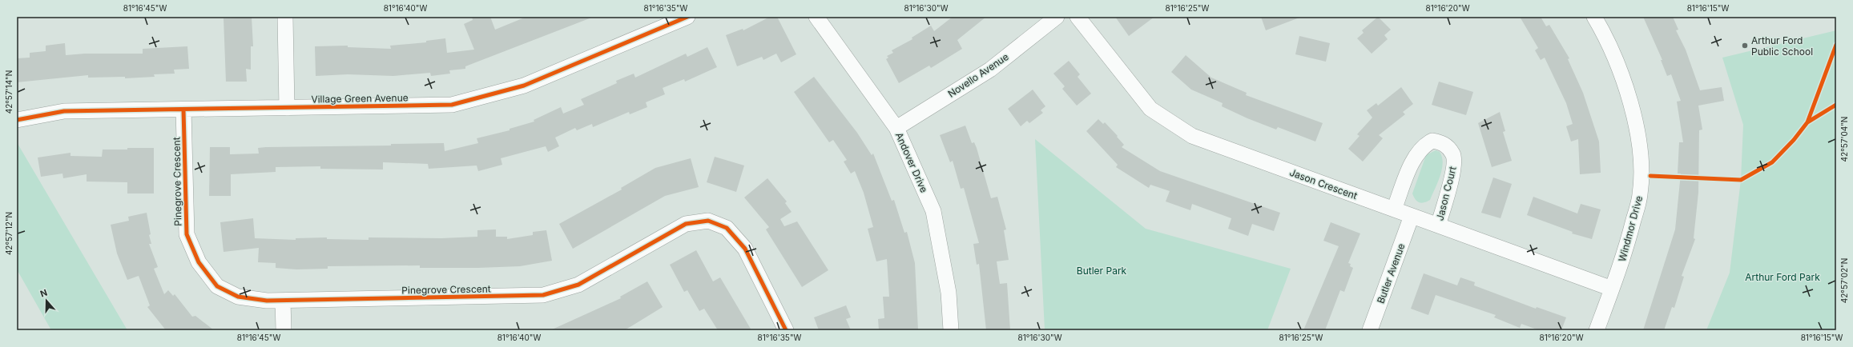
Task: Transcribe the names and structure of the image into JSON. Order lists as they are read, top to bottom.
{
  "streets": {
    "street": [
      "Novello Avenue",
      "Village Green Avenue",
      "Andover Drive",
      "Pinegrove Crescent",
      "Jason Crescent",
      "Jason Court",
      "Windmor Drive",
      "Butler Avenue"
    ]
  },
  "crossings": [
    ["Novello Avenue", "Andover Drive"],
    ["Village Green Avenue", "Pinegrove Crescent"],
    ["Jason Crescent", "Jason Court"],
    ["Jason Crescent", "Windmor Drive"],
    ["Jason Crescent", "Butler Avenue"]
  ],
  "parks": ["Butler Park", "Arthur Ford Park"],
  "places": ["Arthur Ford Public School"],
  "north": "top",
  "coordinates": [
    "81°16'45\"W",
    "81°16'40\"W",
    "81°16'35\"W",
    "81°16'30\"W",
    "81°16'25\"W",
    "81°16'20\"W",
    "81°16'15\"W",
    "42°57'14\"N",
    "42°57'04\"N",
    "42°57'12\"N",
    "42°57'02\"N"
  ]
}
